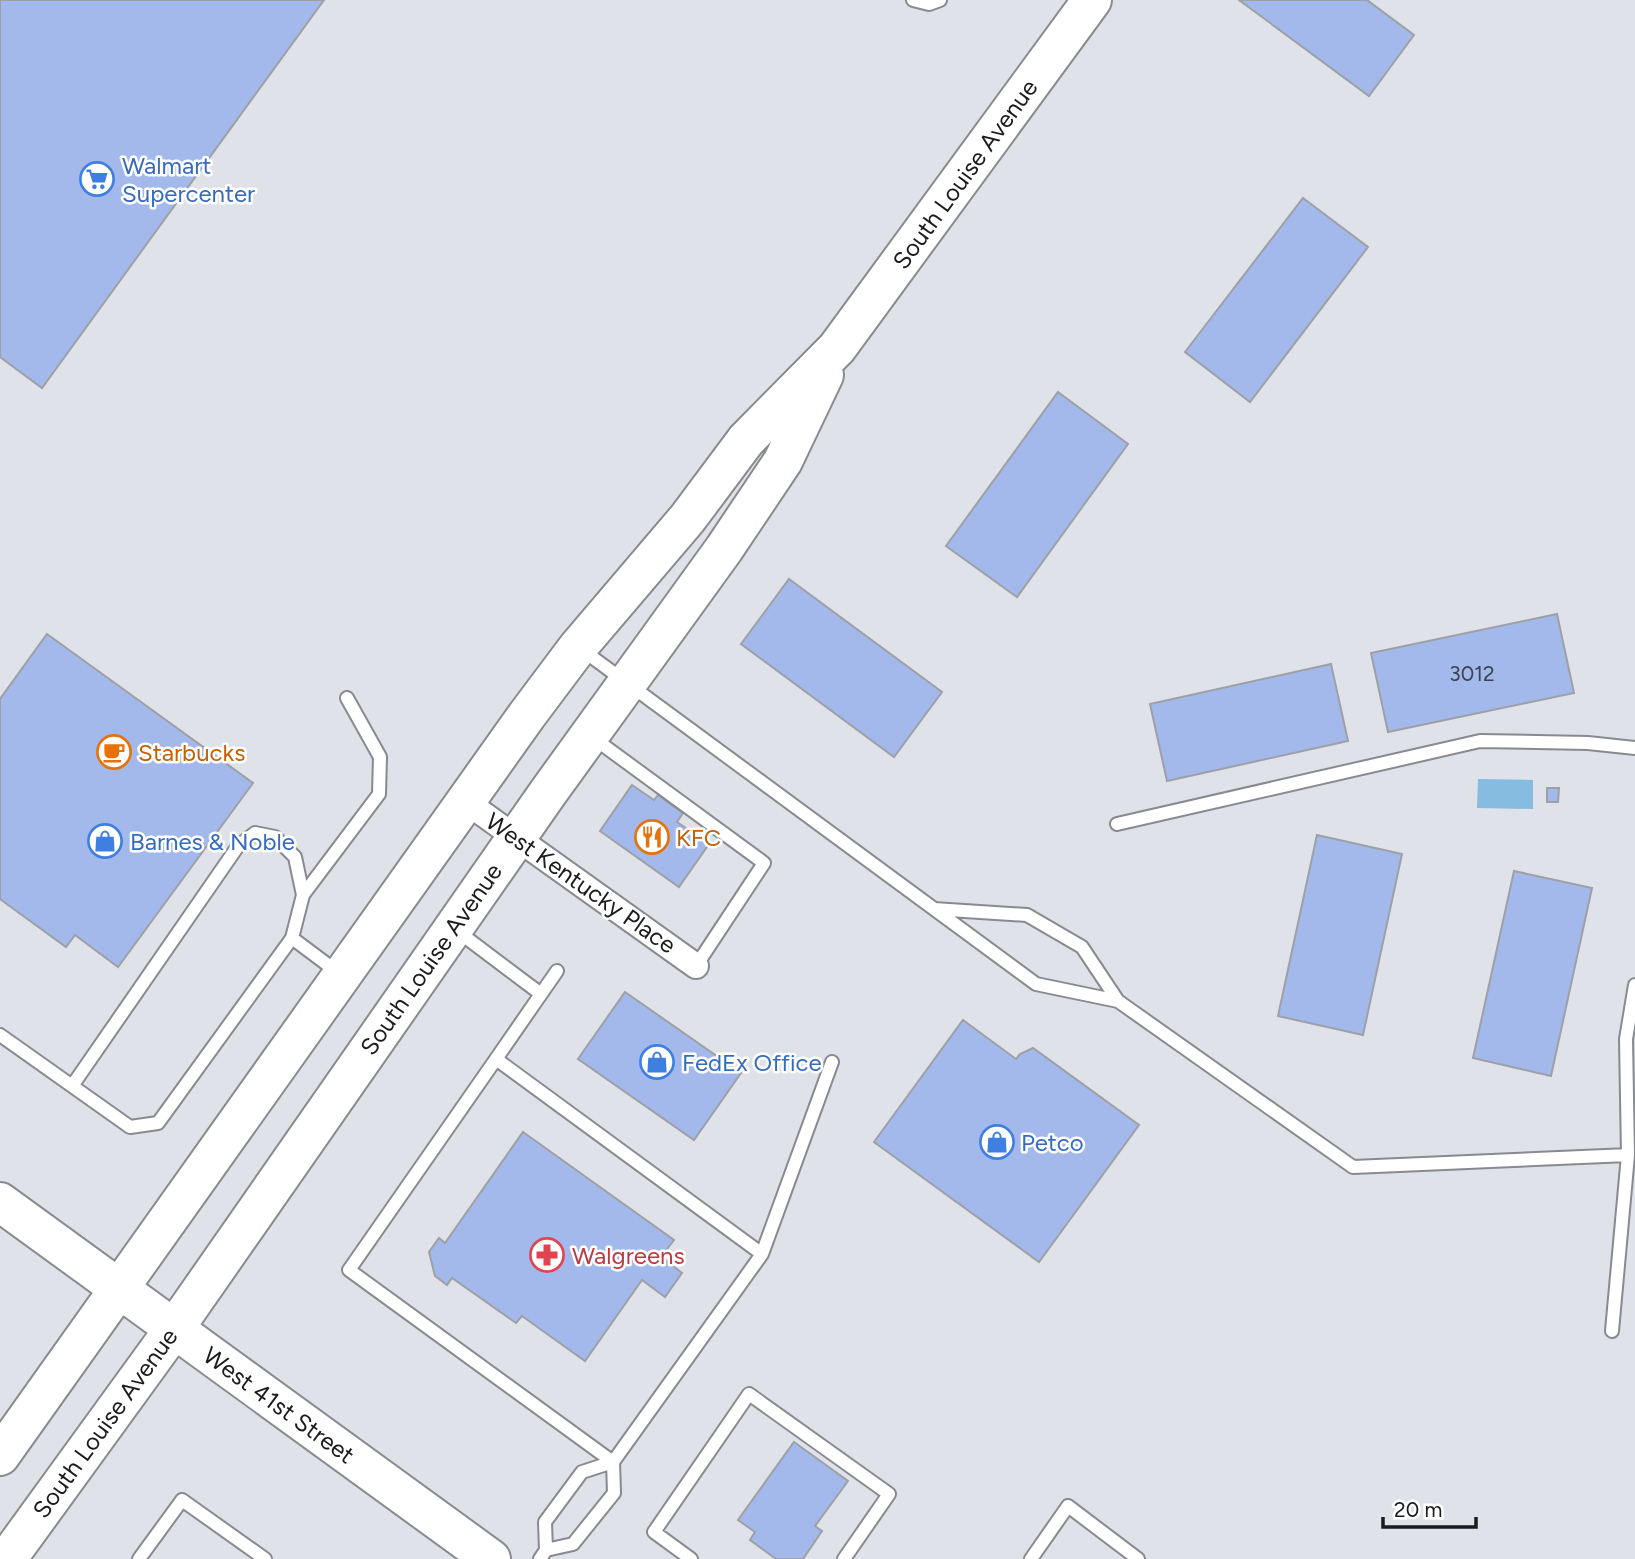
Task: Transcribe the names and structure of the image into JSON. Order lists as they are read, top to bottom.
{
  "streets": {
    "main road": ["South Louise Avenue", "West 41st Street"],
    "street": ["West Kentucky Place"]
  },
  "crossings": [
    ["South Louise Avenue", "West Kentucky Place"],
    ["South Louise Avenue", "West 41st Street"]
  ],
  "places": {
    "supermarket": ["Walmart Supercenter"],
    "cafe": ["Starbucks"],
    "restaurant": ["KFC"],
    "shop": ["Barnes & Noble", "FedEx Office", "Petco"],
    "pharmacy": ["Walgreens"]
  },
  "house_numbers": ["3012"],
  "scale_bar": "20 m"
}
